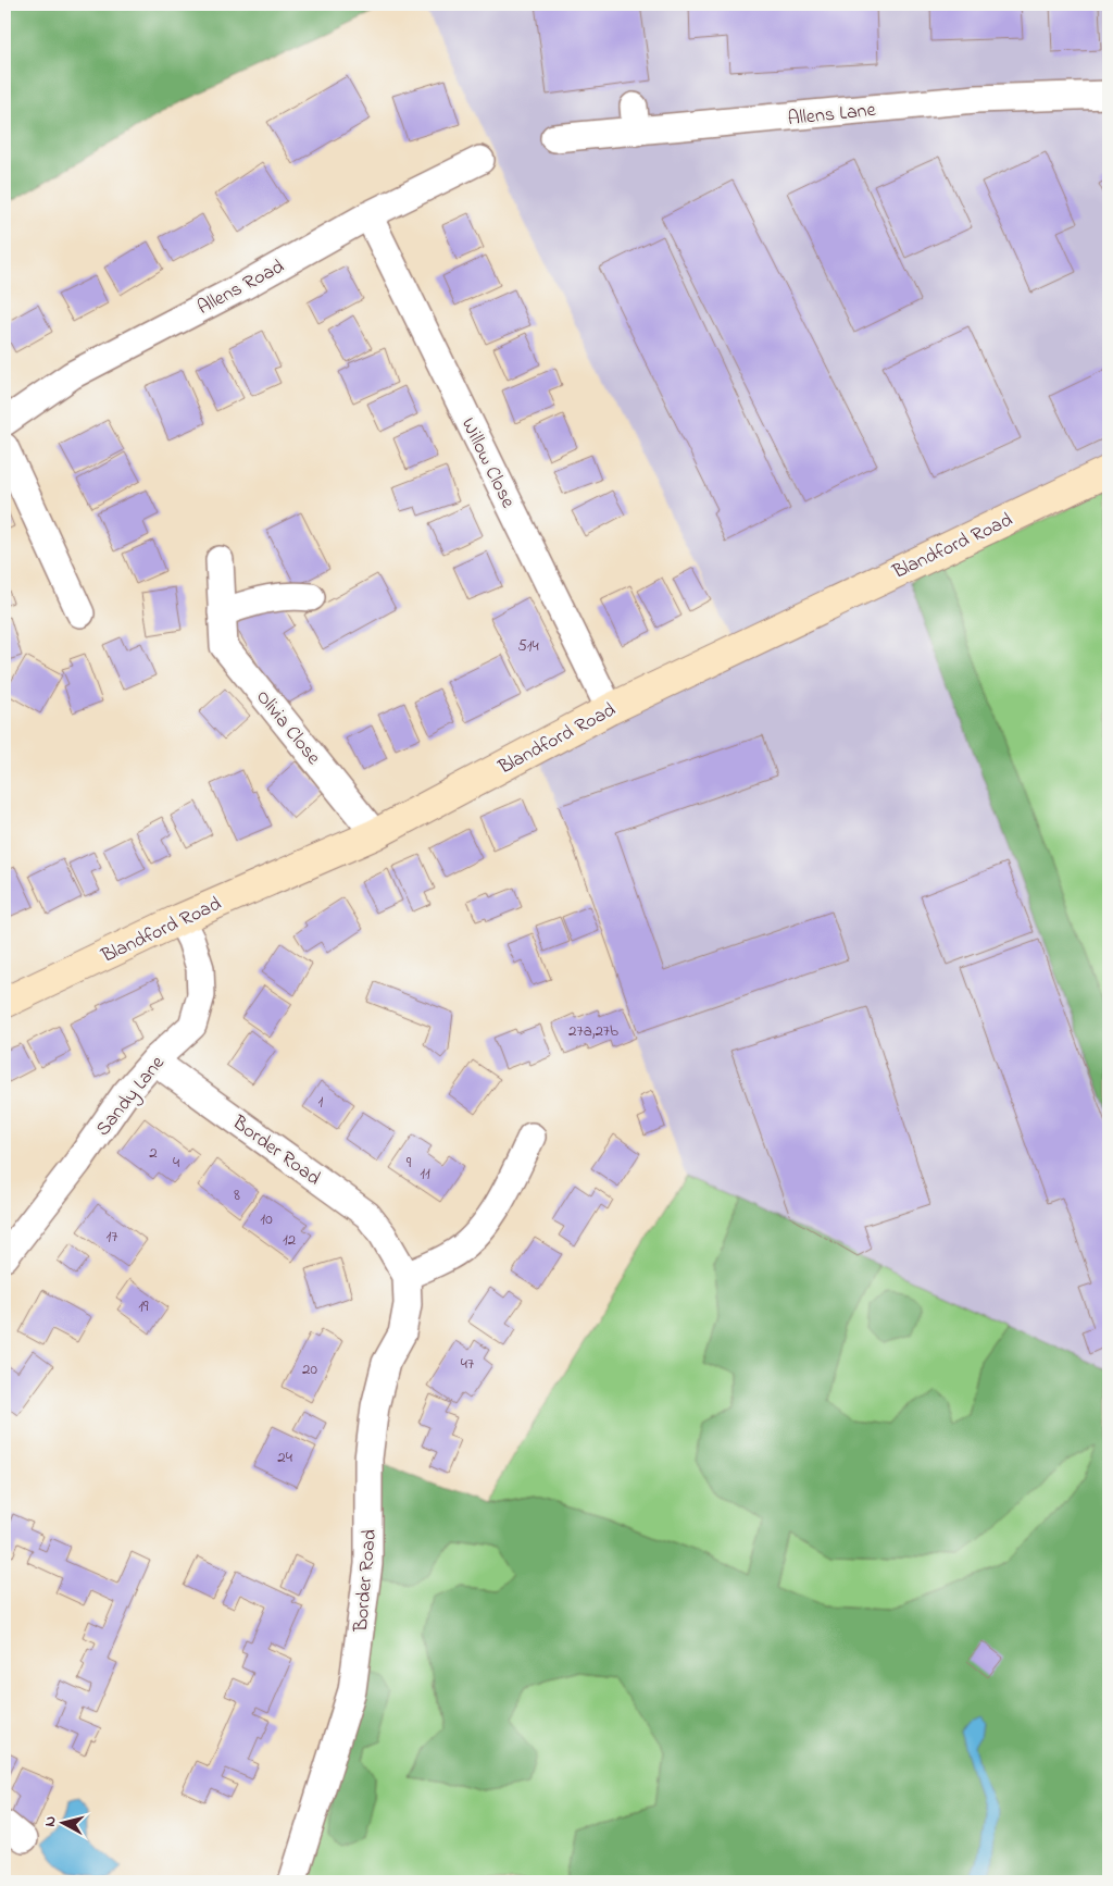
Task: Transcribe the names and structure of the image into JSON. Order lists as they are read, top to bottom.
{
  "streets": {
    "main road": ["Blandford Road"],
    "street": [
      "Allens Lane",
      "Allens Road",
      "Willow Close",
      "Olivia Close",
      "Sandy Lane",
      "Border Road"
    ]
  },
  "crossings": [
    ["Allens Road", "Willow Close"],
    ["Willow Close", "Blandford Road"],
    ["Blandford Road", "Olivia Close"],
    ["Blandford Road", "Sandy Lane"],
    ["Sandy Lane", "Border Road"]
  ],
  "house_numbers": [
    "514",
    "27a,27b",
    "1",
    "2",
    "4",
    "9",
    "11",
    "8",
    "10",
    "17",
    "12",
    "19",
    "47",
    "20",
    "24"
  ],
  "north": "left"
}
